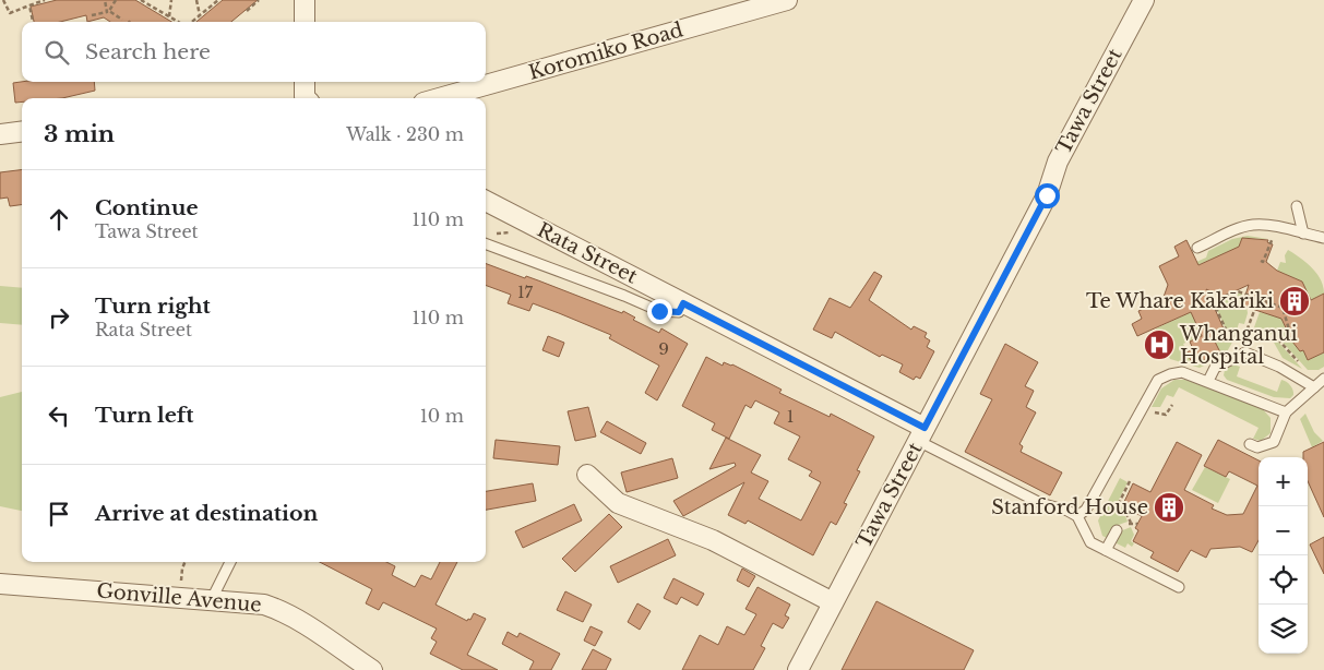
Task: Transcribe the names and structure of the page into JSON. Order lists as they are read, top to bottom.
{
  "streets": {
    "street": [
      "Koromiko Road",
      "Tawa Street",
      "Rata Street",
      "Gonville Avenue"
    ]
  },
  "crossings": [
    ["Tawa Street", "Rata Street"]
  ],
  "places": {
    "building": ["Te Whare Kākāriki", "Stanford House"],
    "hospital": ["Whanganui Hospital"]
  },
  "house_numbers": ["17", "9", "1"],
  "page": {
    "search": "Search here",
    "heading": ["3 min", "Walk · 230 m"],
    "list": [
      ["Continue", "Tawa Street", "110 m"],
      ["Turn right", "Rata Street", "110 m"],
      ["Turn left", "10 m"],
      "Arrive at destination"
    ],
    "map_buttons": ["+", "−"]
  }
}
